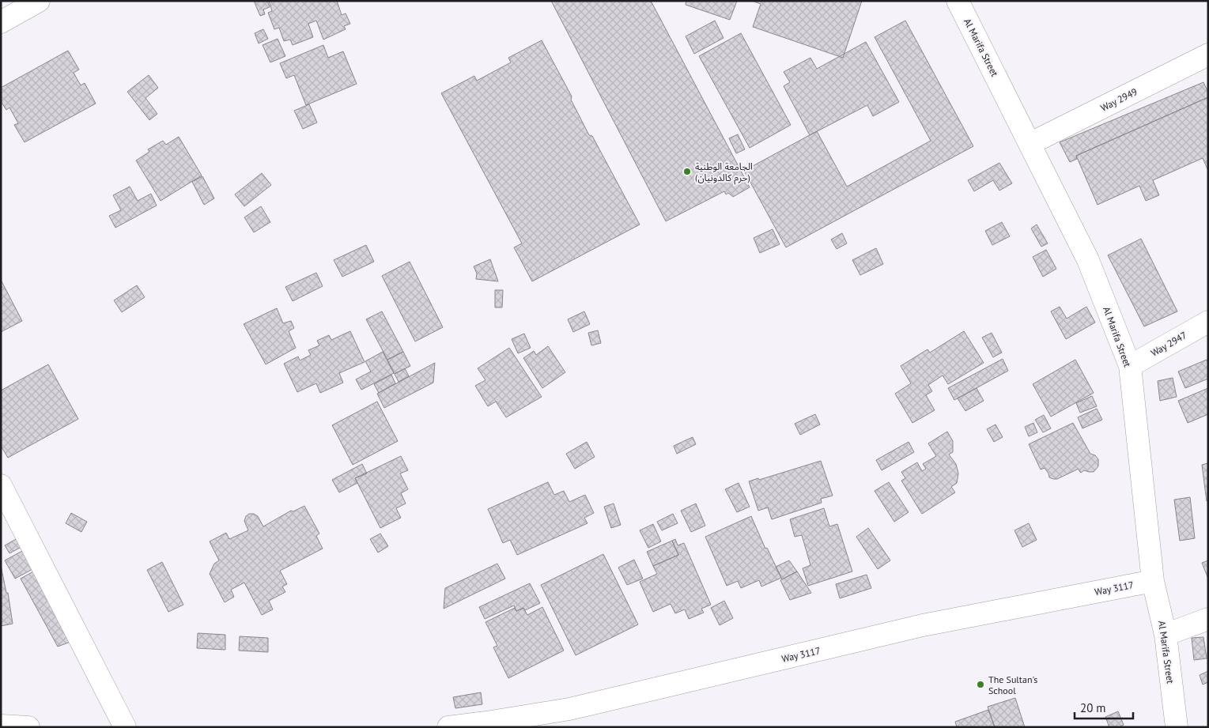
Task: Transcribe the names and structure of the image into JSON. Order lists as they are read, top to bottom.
{
  "streets": {
    "street": [
      "Al Marifa Street",
      "Way 2949",
      "Way 2947",
      "Way 3117"
    ]
  },
  "crossings": [
    ["Al Marifa Street", "Way 2949"],
    ["Al Marifa Street", "Way 2947"],
    ["Al Marifa Street", "Way 3117"]
  ],
  "places": ["الجامعة الوطنية (حرم كالدونيان)", "The Sultan's School"],
  "scale_bar": "20 m"
}
